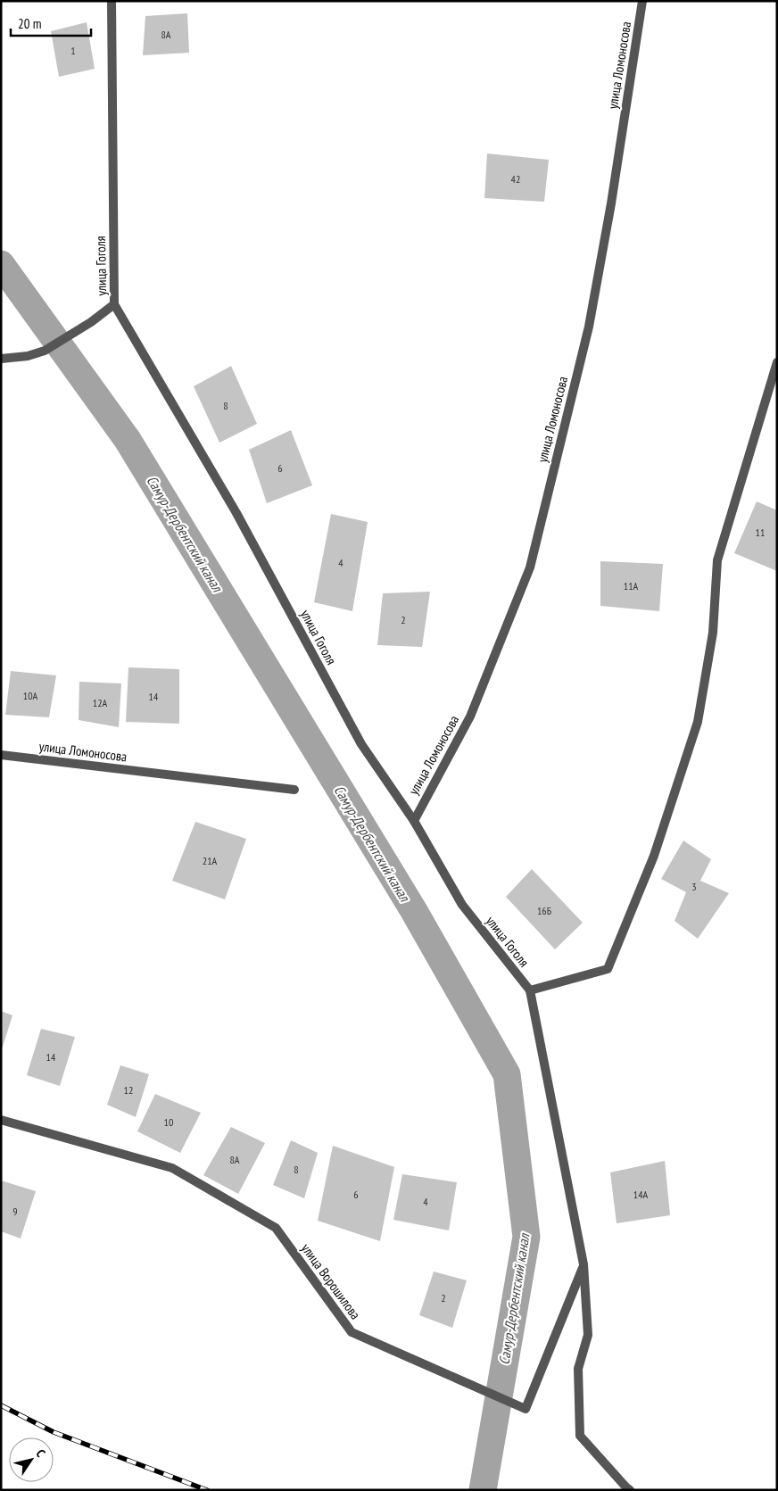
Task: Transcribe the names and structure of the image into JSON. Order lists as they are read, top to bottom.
{
  "streets": {
    "street": ["улица Ломоносова", "улица Гоголя", "улица Ворошилова"]
  },
  "crossings": [
    ["улица Ломоносова", "улица Гоголя"],
    ["улица Гоголя", "улица Ворошилова"]
  ],
  "water": ["Самур-Дербентский канал"],
  "house_numbers": [
    "8А",
    "1",
    "42",
    "8",
    "6",
    "11",
    "4",
    "11А",
    "2",
    "10А",
    "14",
    "12А",
    "21А",
    "3",
    "16Б",
    "14",
    "12",
    "10",
    "8А",
    "8",
    "6",
    "14А",
    "4",
    "9",
    "2"
  ],
  "scale_bar": "20 m",
  "north": "top right"
}
